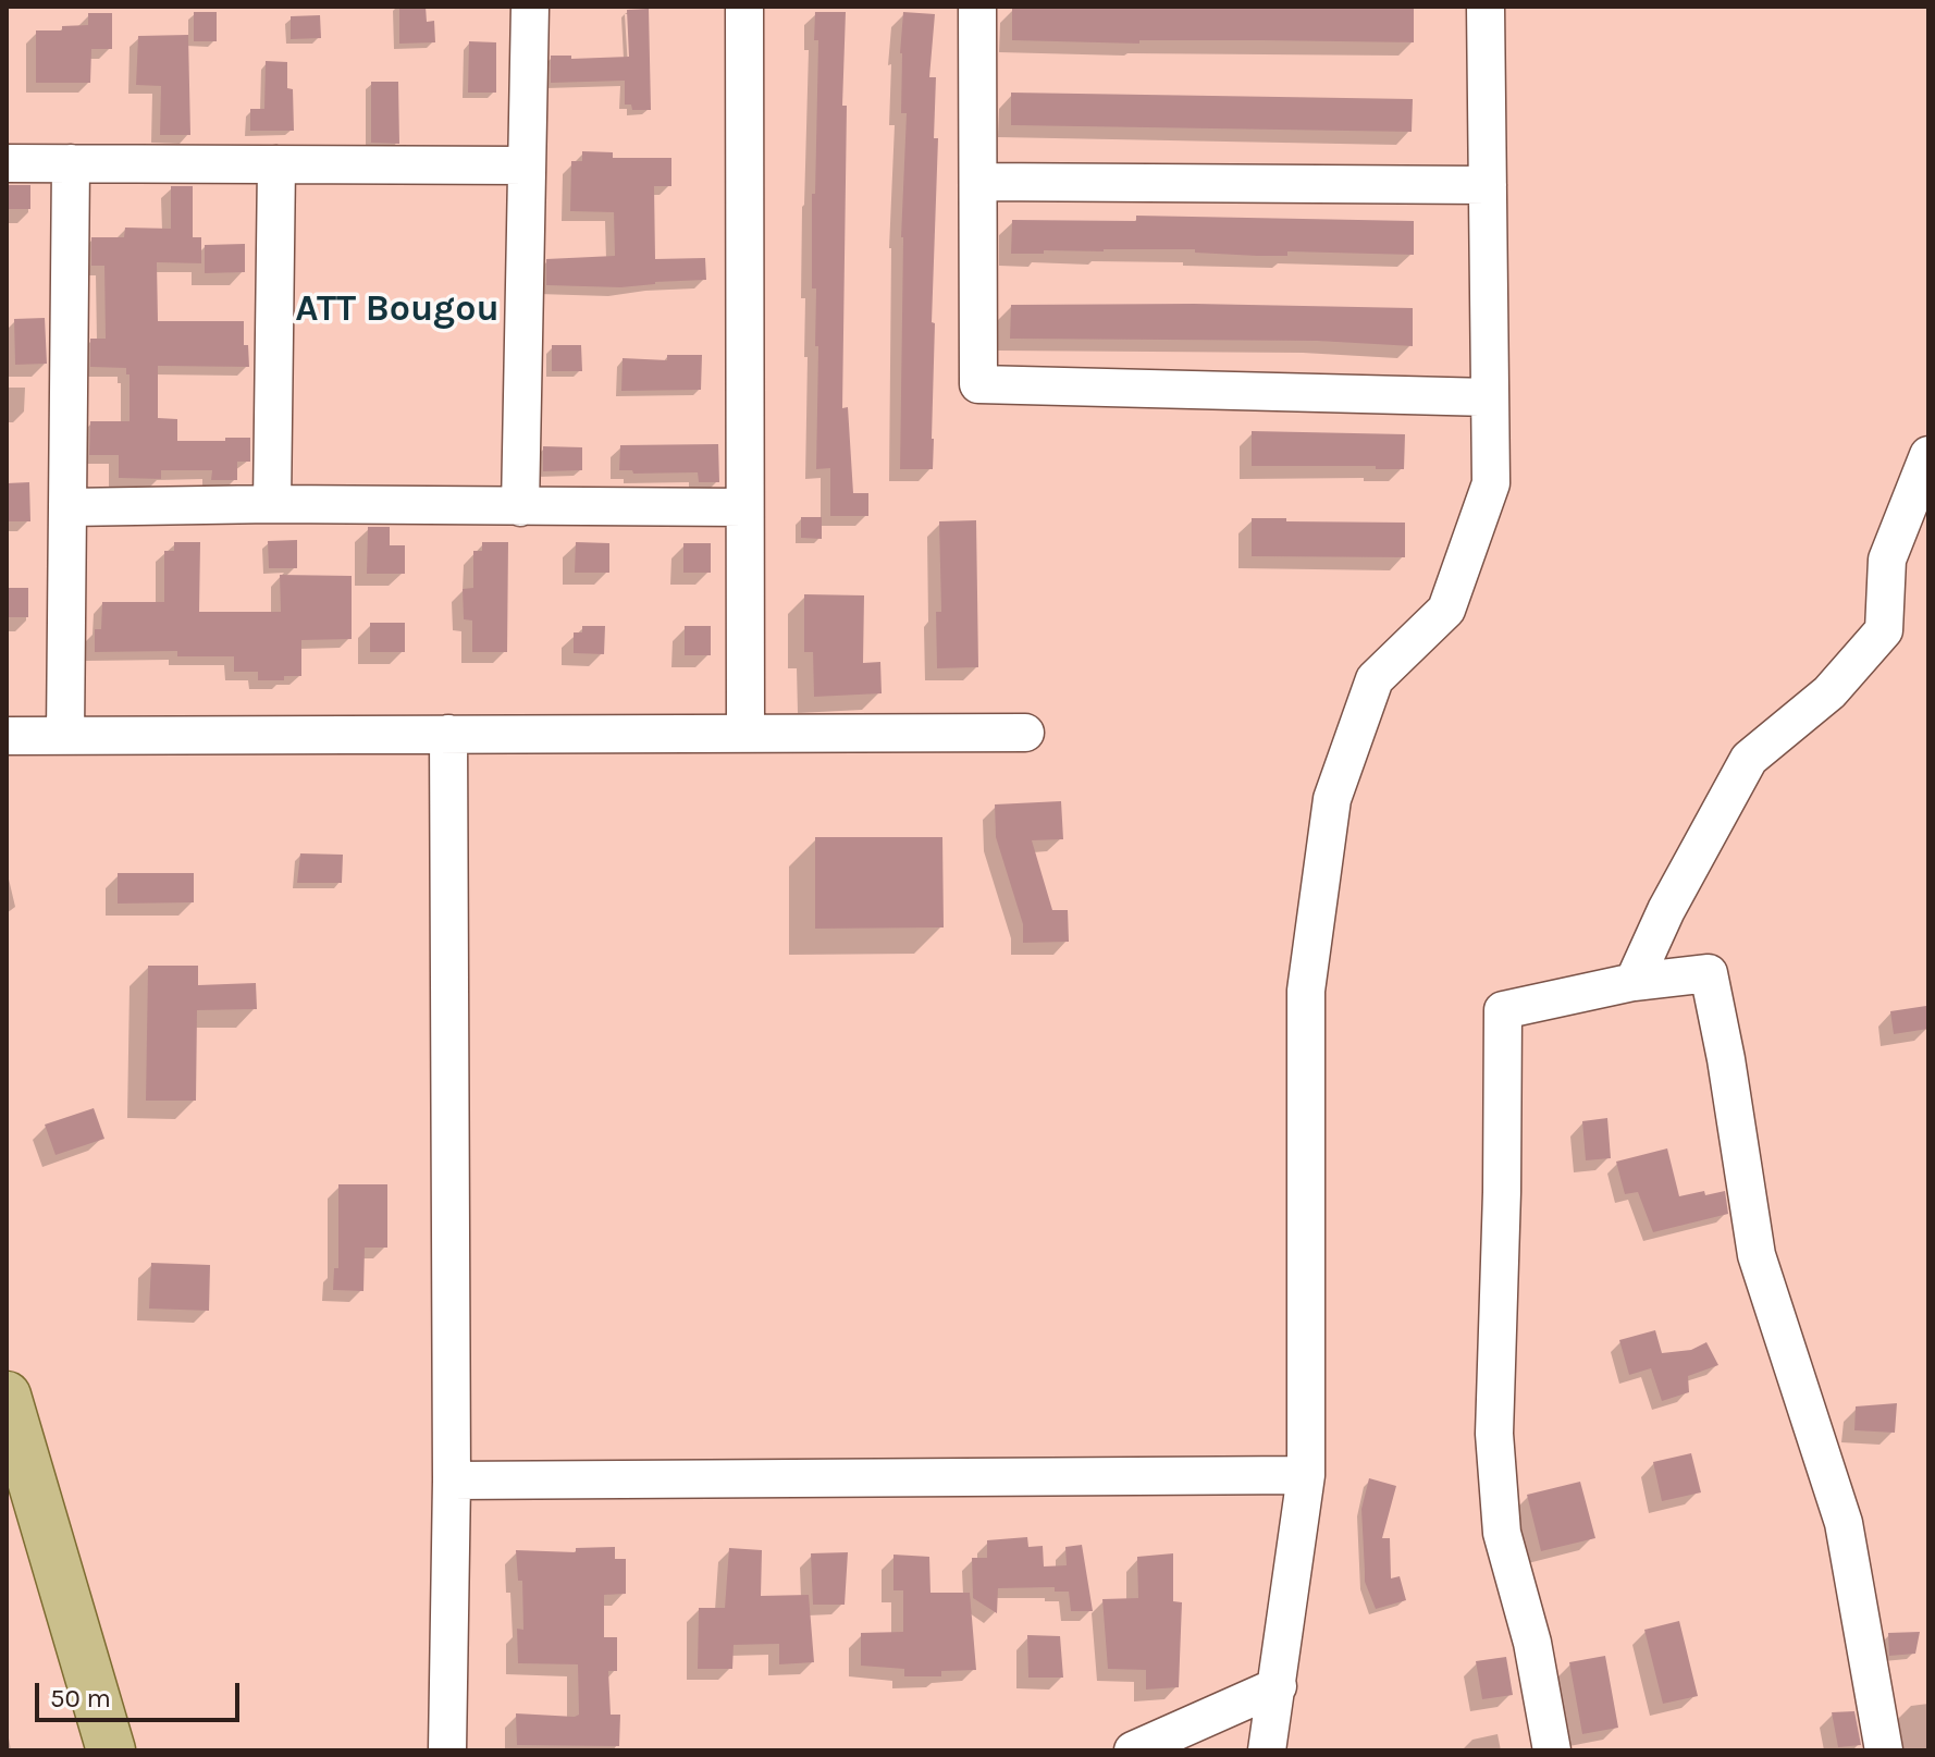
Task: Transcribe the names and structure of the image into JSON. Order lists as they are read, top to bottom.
{
  "districts": ["ATT Bougou"],
  "scale_bar": "50 m"
}
